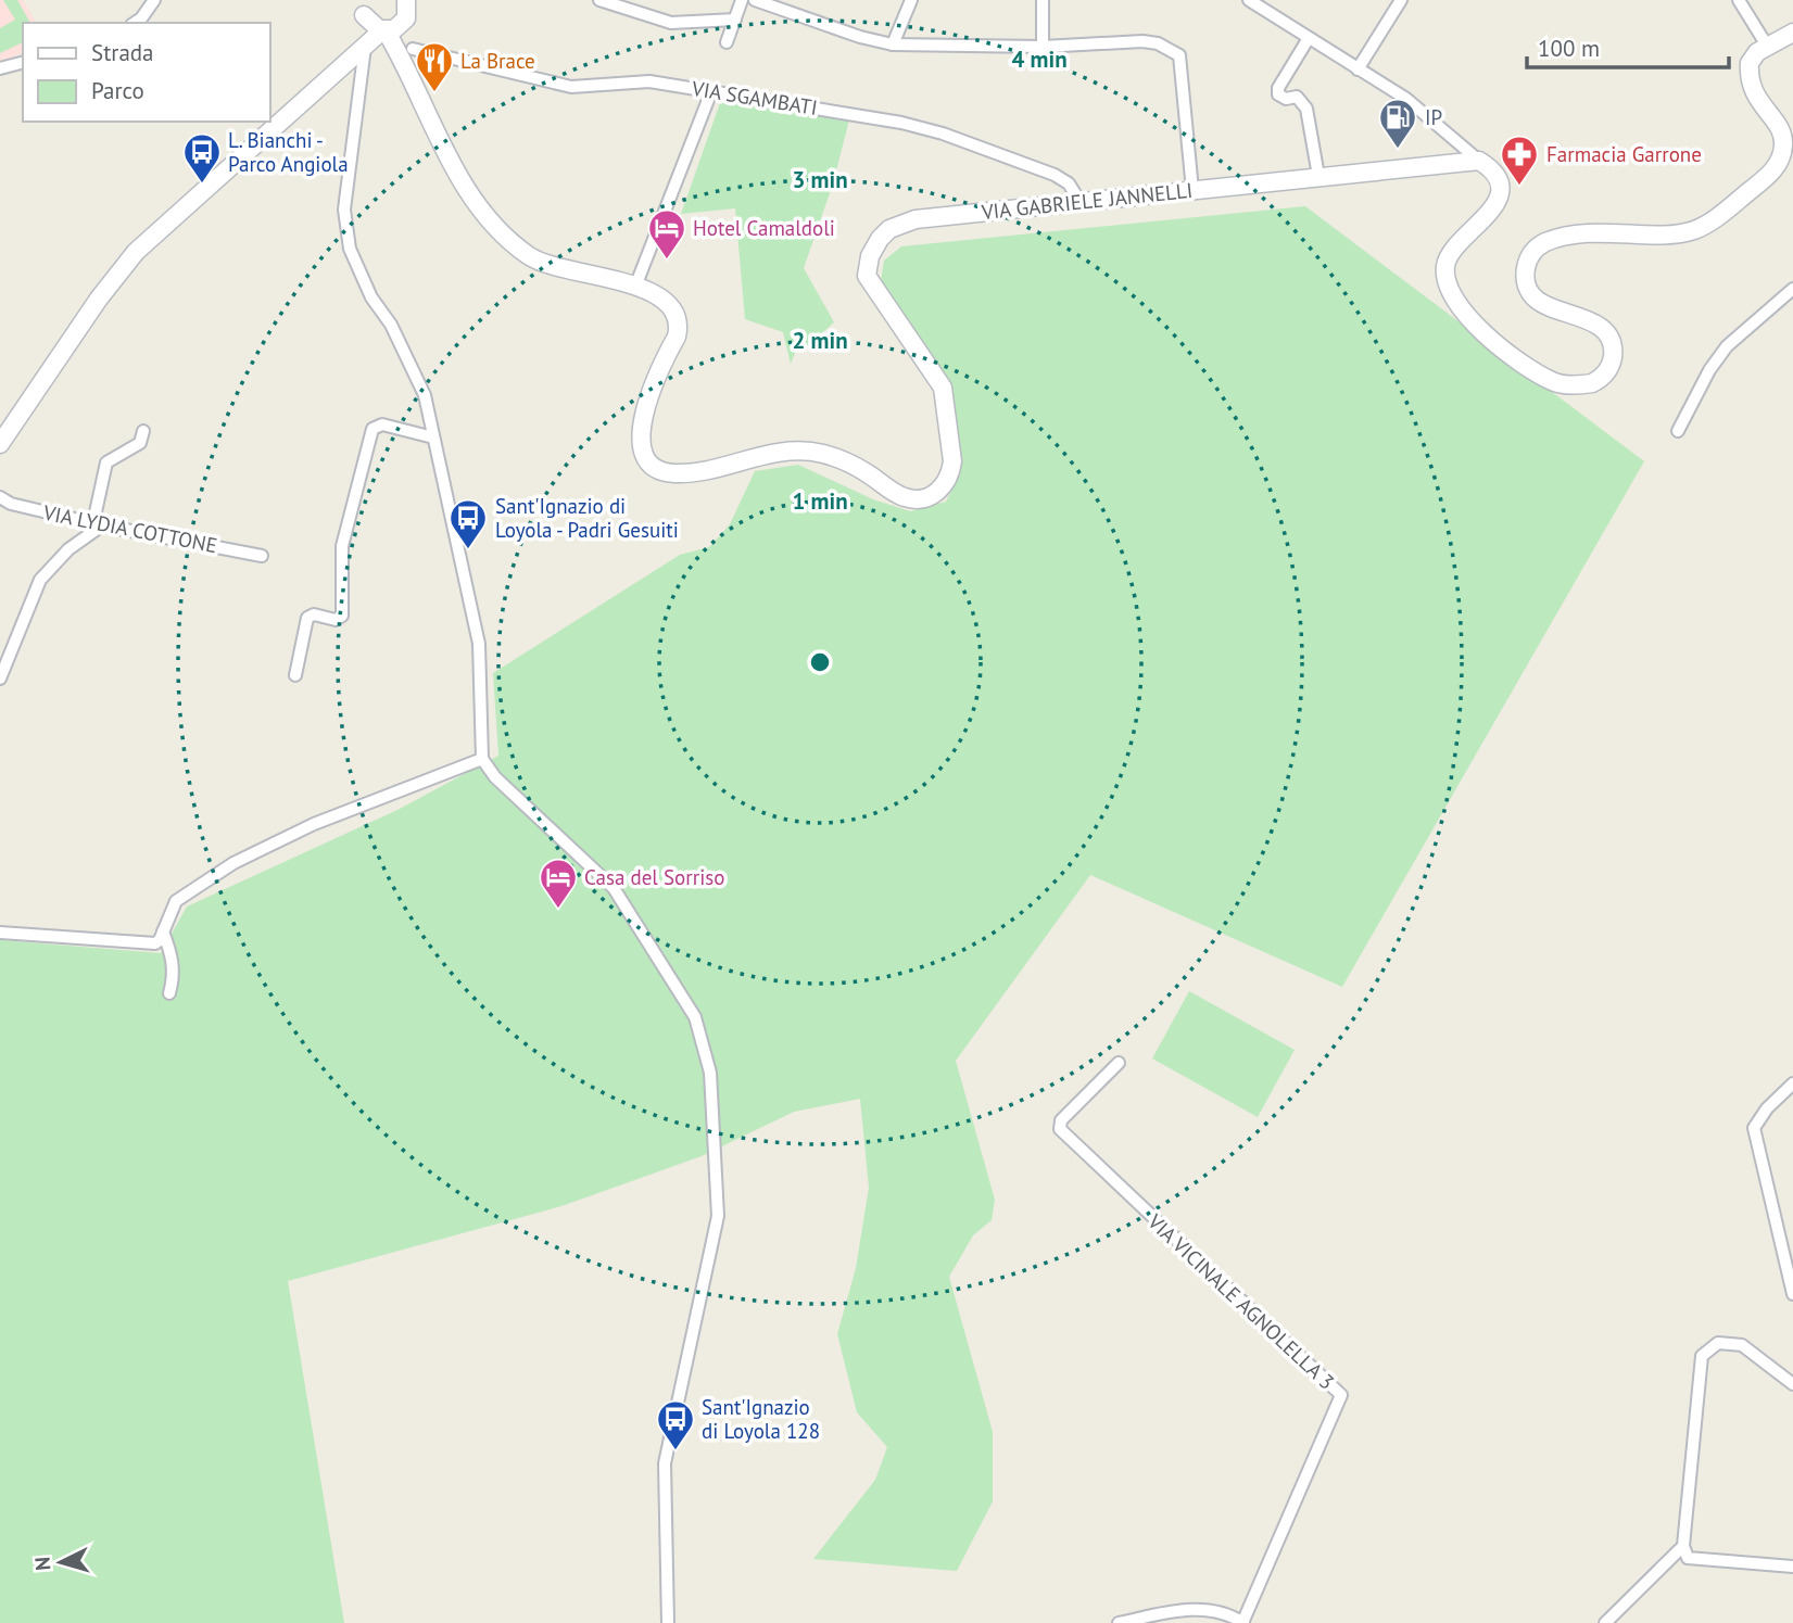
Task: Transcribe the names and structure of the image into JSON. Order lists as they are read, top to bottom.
{
  "streets": {
    "main road": ["VIA GABRIELE JANNELLI"],
    "street": ["VIA SGAMBATI", "VIA LYDIA COTTONE", "VIA VICINALE AGNOLELLA 3"]
  },
  "crossings": [
    ["VIA SGAMBATI", "VIA GABRIELE JANNELLI"]
  ],
  "places": {
    "restaurant": ["La Brace"],
    "fuel station": ["IP"],
    "bus stop": ["L. Bianchi - Parco Angiola", "Sant'Ignazio di Loyola - Padri Gesuiti", "Sant'Ignazio di Loyola 128"],
    "pharmacy": ["Farmacia Garrone"],
    "hotel": ["Hotel Camaldoli", "Casa del Sorriso"]
  },
  "legend": ["Strada", "Parco"],
  "scale_bar": "100 m",
  "north": "left",
  "rings": [
    "4 min",
    "3 min",
    "2 min",
    "1 min"
  ]
}
